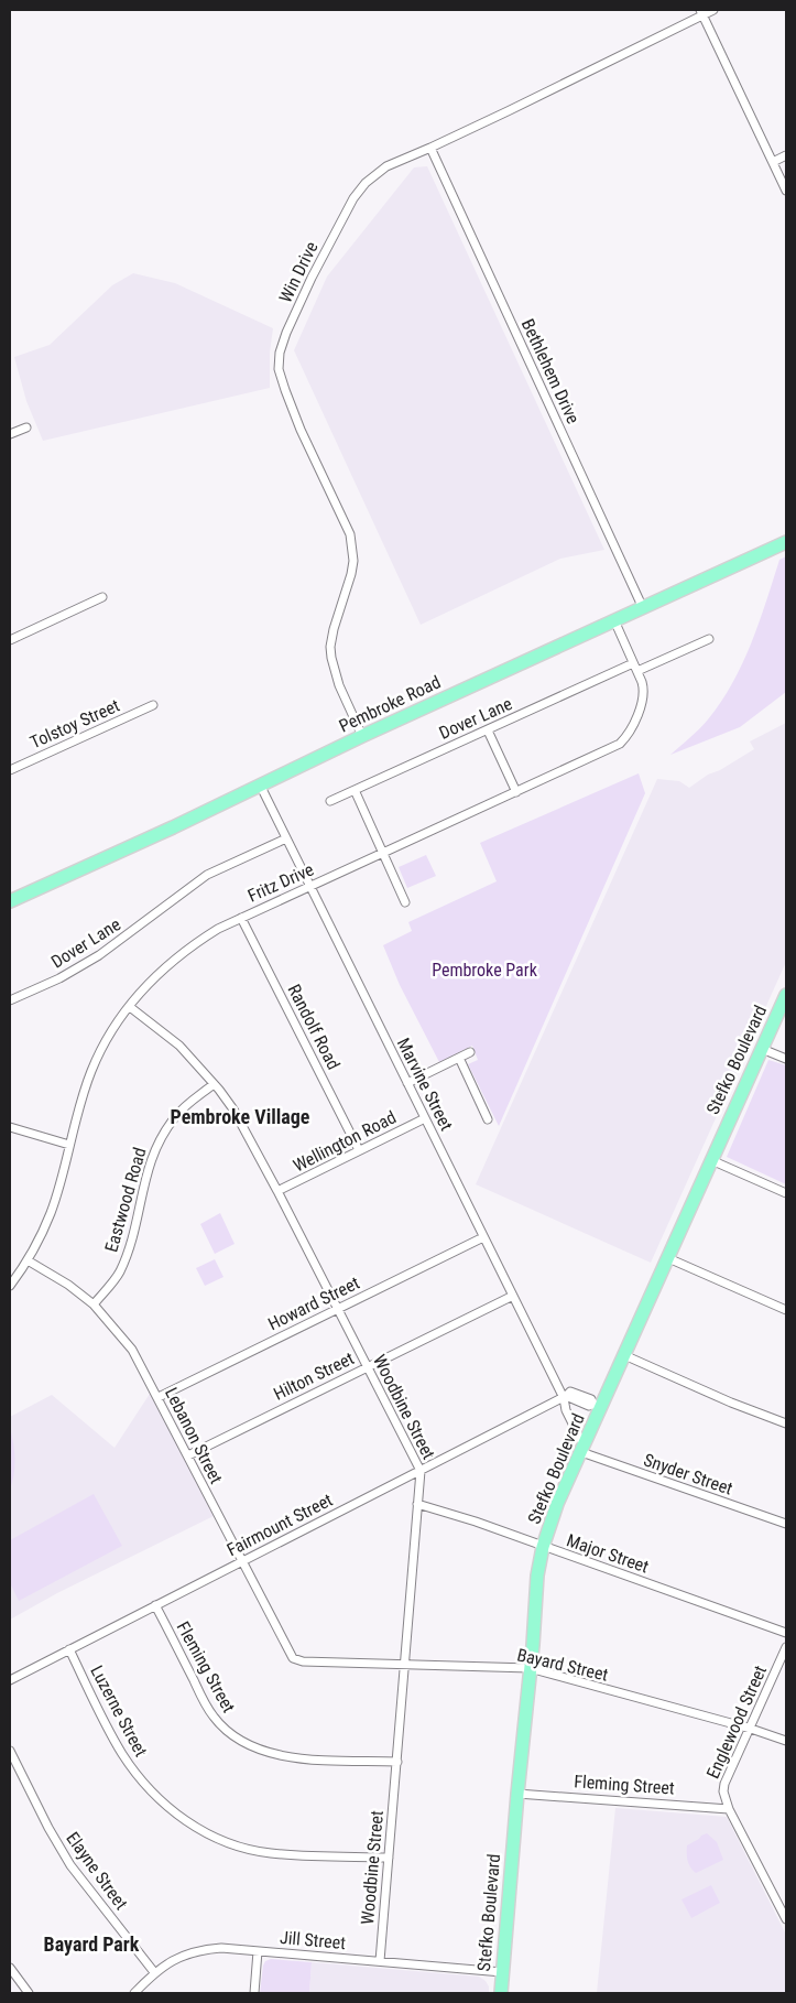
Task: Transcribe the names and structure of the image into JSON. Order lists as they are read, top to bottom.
{
  "streets": {
    "main road": ["Pembroke Road", "Stefko Boulevard"],
    "street": [
      "Win Drive",
      "Bethlehem Drive",
      "Dover Lane",
      "Tolstoy Street",
      "Fritz Drive",
      "Randolf Road",
      "Marvine Street",
      "Wellington Road",
      "Eastwood Road",
      "Howard Street",
      "Hilton Street",
      "Woodbine Street",
      "Lebanon Street",
      "Snyder Street",
      "Fairmount Street",
      "Major Street",
      "Bayard Street",
      "Fleming Street",
      "Luzerne Street",
      "Englewood Street",
      "Elayne Street",
      "Jill Street"
    ]
  },
  "crossings": [
    ["Win Drive", "Bethlehem Drive"],
    ["Win Drive", "Pembroke Road"],
    ["Bethlehem Drive", "Pembroke Road"],
    ["Pembroke Road", "Fritz Drive"],
    ["Pembroke Road", "Marvine Street"],
    ["Dover Lane", "Fritz Drive"],
    ["Dover Lane", "Marvine Street"],
    ["Fritz Drive", "Randolf Road"],
    ["Fritz Drive", "Marvine Street"],
    ["Fritz Drive", "Woodbine Street"],
    ["Fritz Drive", "Lebanon Street"],
    ["Randolf Road", "Wellington Road"],
    ["Stefko Boulevard", "Marvine Street"],
    ["Stefko Boulevard", "Snyder Street"],
    ["Stefko Boulevard", "Major Street"],
    ["Stefko Boulevard", "Bayard Street"],
    ["Stefko Boulevard", "Fleming Street"],
    ["Stefko Boulevard", "Jill Street"],
    ["Marvine Street", "Wellington Road"],
    ["Marvine Street", "Howard Street"],
    ["Marvine Street", "Hilton Street"],
    ["Marvine Street", "Snyder Street"],
    ["Marvine Street", "Fairmount Street"],
    ["Wellington Road", "Woodbine Street"],
    ["Eastwood Road", "Woodbine Street"],
    ["Eastwood Road", "Lebanon Street"],
    ["Howard Street", "Woodbine Street"],
    ["Howard Street", "Lebanon Street"],
    ["Hilton Street", "Woodbine Street"],
    ["Hilton Street", "Lebanon Street"],
    ["Woodbine Street", "Fairmount Street"],
    ["Woodbine Street", "Major Street"],
    ["Woodbine Street", "Bayard Street"],
    ["Woodbine Street", "Fleming Street"],
    ["Woodbine Street", "Luzerne Street"],
    ["Woodbine Street", "Jill Street"],
    ["Lebanon Street", "Fairmount Street"],
    ["Lebanon Street", "Bayard Street"],
    ["Fairmount Street", "Fleming Street"],
    ["Fairmount Street", "Luzerne Street"],
    ["Bayard Street", "Englewood Street"],
    ["Fleming Street", "Englewood Street"],
    ["Elayne Street", "Jill Street"]
  ],
  "districts": ["Pembroke Village", "Bayard Park"],
  "parks": ["Pembroke Park"]
}
